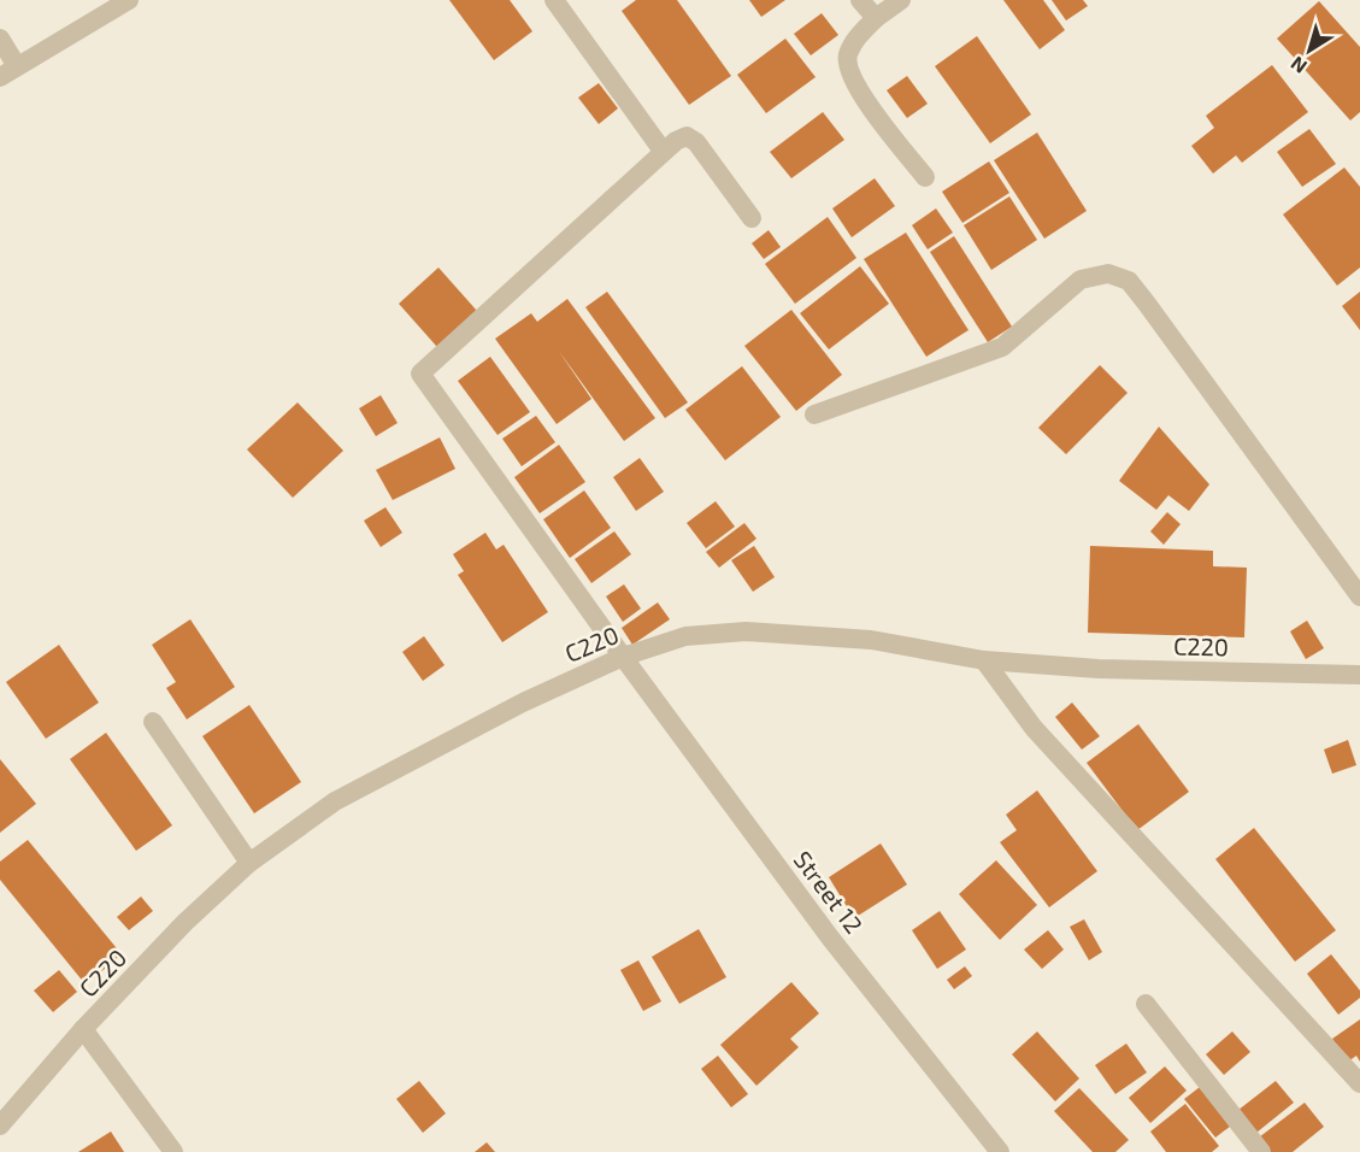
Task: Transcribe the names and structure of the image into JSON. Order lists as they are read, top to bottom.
{
  "streets": {
    "street": ["C220", "Street 12"]
  },
  "crossings": [
    ["C220", "Street 12"]
  ],
  "north": "bottom left"
}
